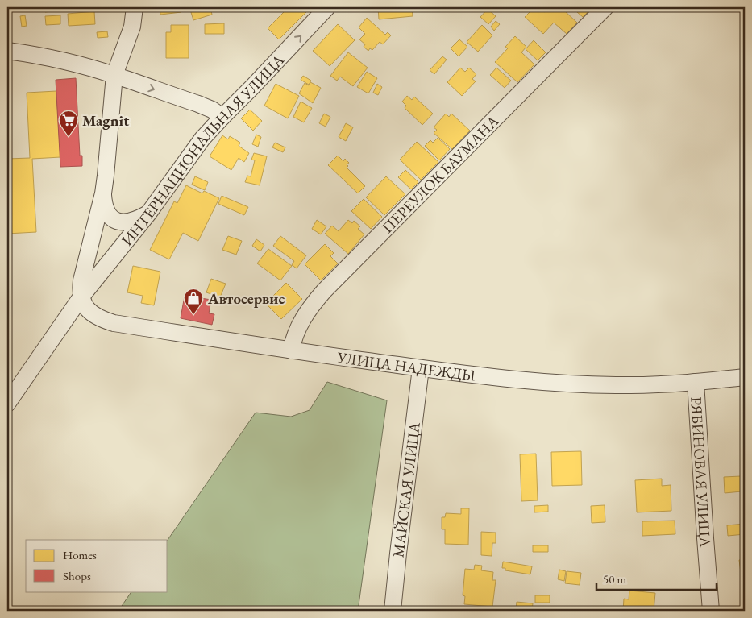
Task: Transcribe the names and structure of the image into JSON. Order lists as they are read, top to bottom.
{
  "streets": {
    "street": [
      "ИНТЕРНАЦИОНАЛЬНАЯ УЛИЦА",
      "ПЕРЕУЛОК БАУМАНА",
      "УЛИЦА НАДЕЖДЫ",
      "РЯБИНОВАЯ УЛИЦА",
      "МАЙСКАЯ УЛИЦА"
    ]
  },
  "crossings": [
    ["ИНТЕРНАЦИОНАЛЬНАЯ УЛИЦА", "УЛИЦА НАДЕЖДЫ"],
    ["ПЕРЕУЛОК БАУМАНА", "УЛИЦА НАДЕЖДЫ"],
    ["УЛИЦА НАДЕЖДЫ", "РЯБИНОВАЯ УЛИЦА"],
    ["УЛИЦА НАДЕЖДЫ", "МАЙСКАЯ УЛИЦА"]
  ],
  "places": {
    "supermarket": ["Magnit"],
    "shop": ["Автосервис"]
  },
  "legend": ["Homes", "Shops"],
  "scale_bar": "50 m"
}
